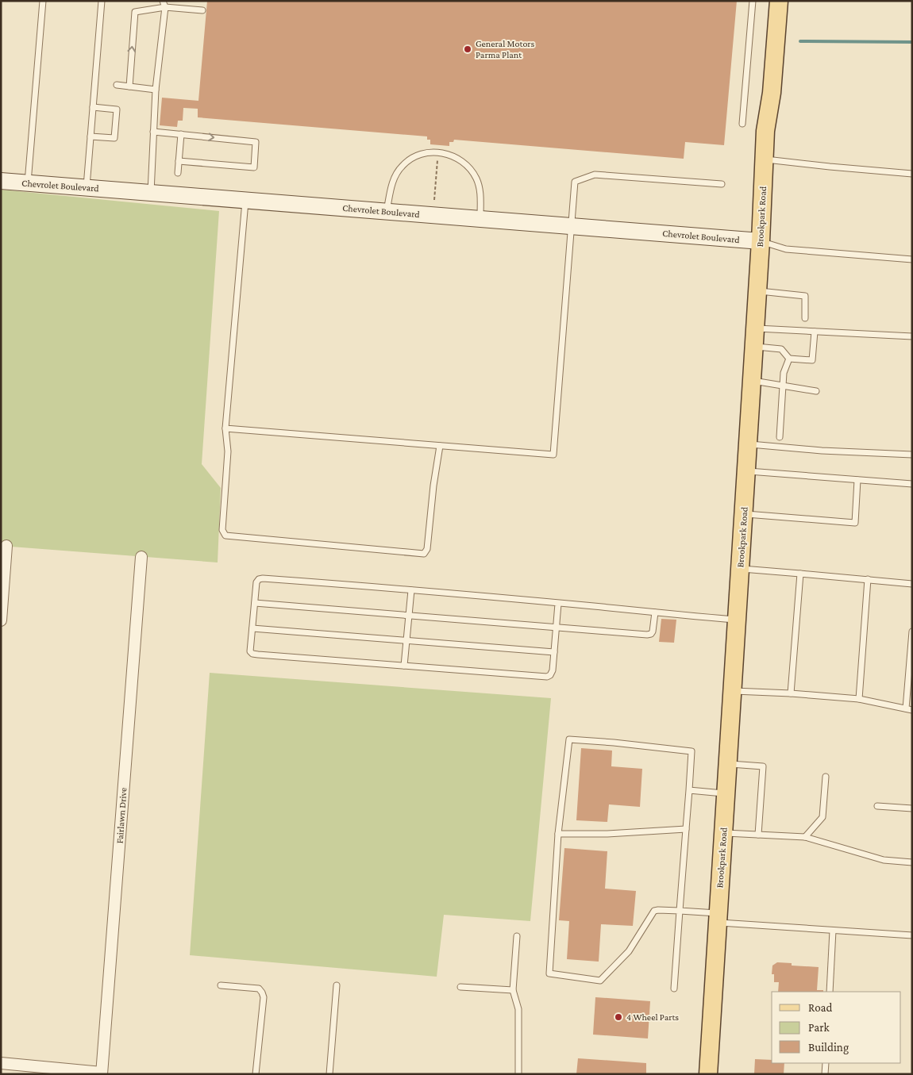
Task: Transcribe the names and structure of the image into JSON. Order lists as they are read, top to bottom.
{
  "streets": {
    "main road": ["Chevrolet Boulevard", "Brookpark Road"],
    "street": ["Fairlawn Drive"]
  },
  "crossings": [
    ["Chevrolet Boulevard", "Brookpark Road"]
  ],
  "places": ["General Motors Parma Plant", "4 Wheel Parts"],
  "legend": ["Road", "Park", "Building"]
}
